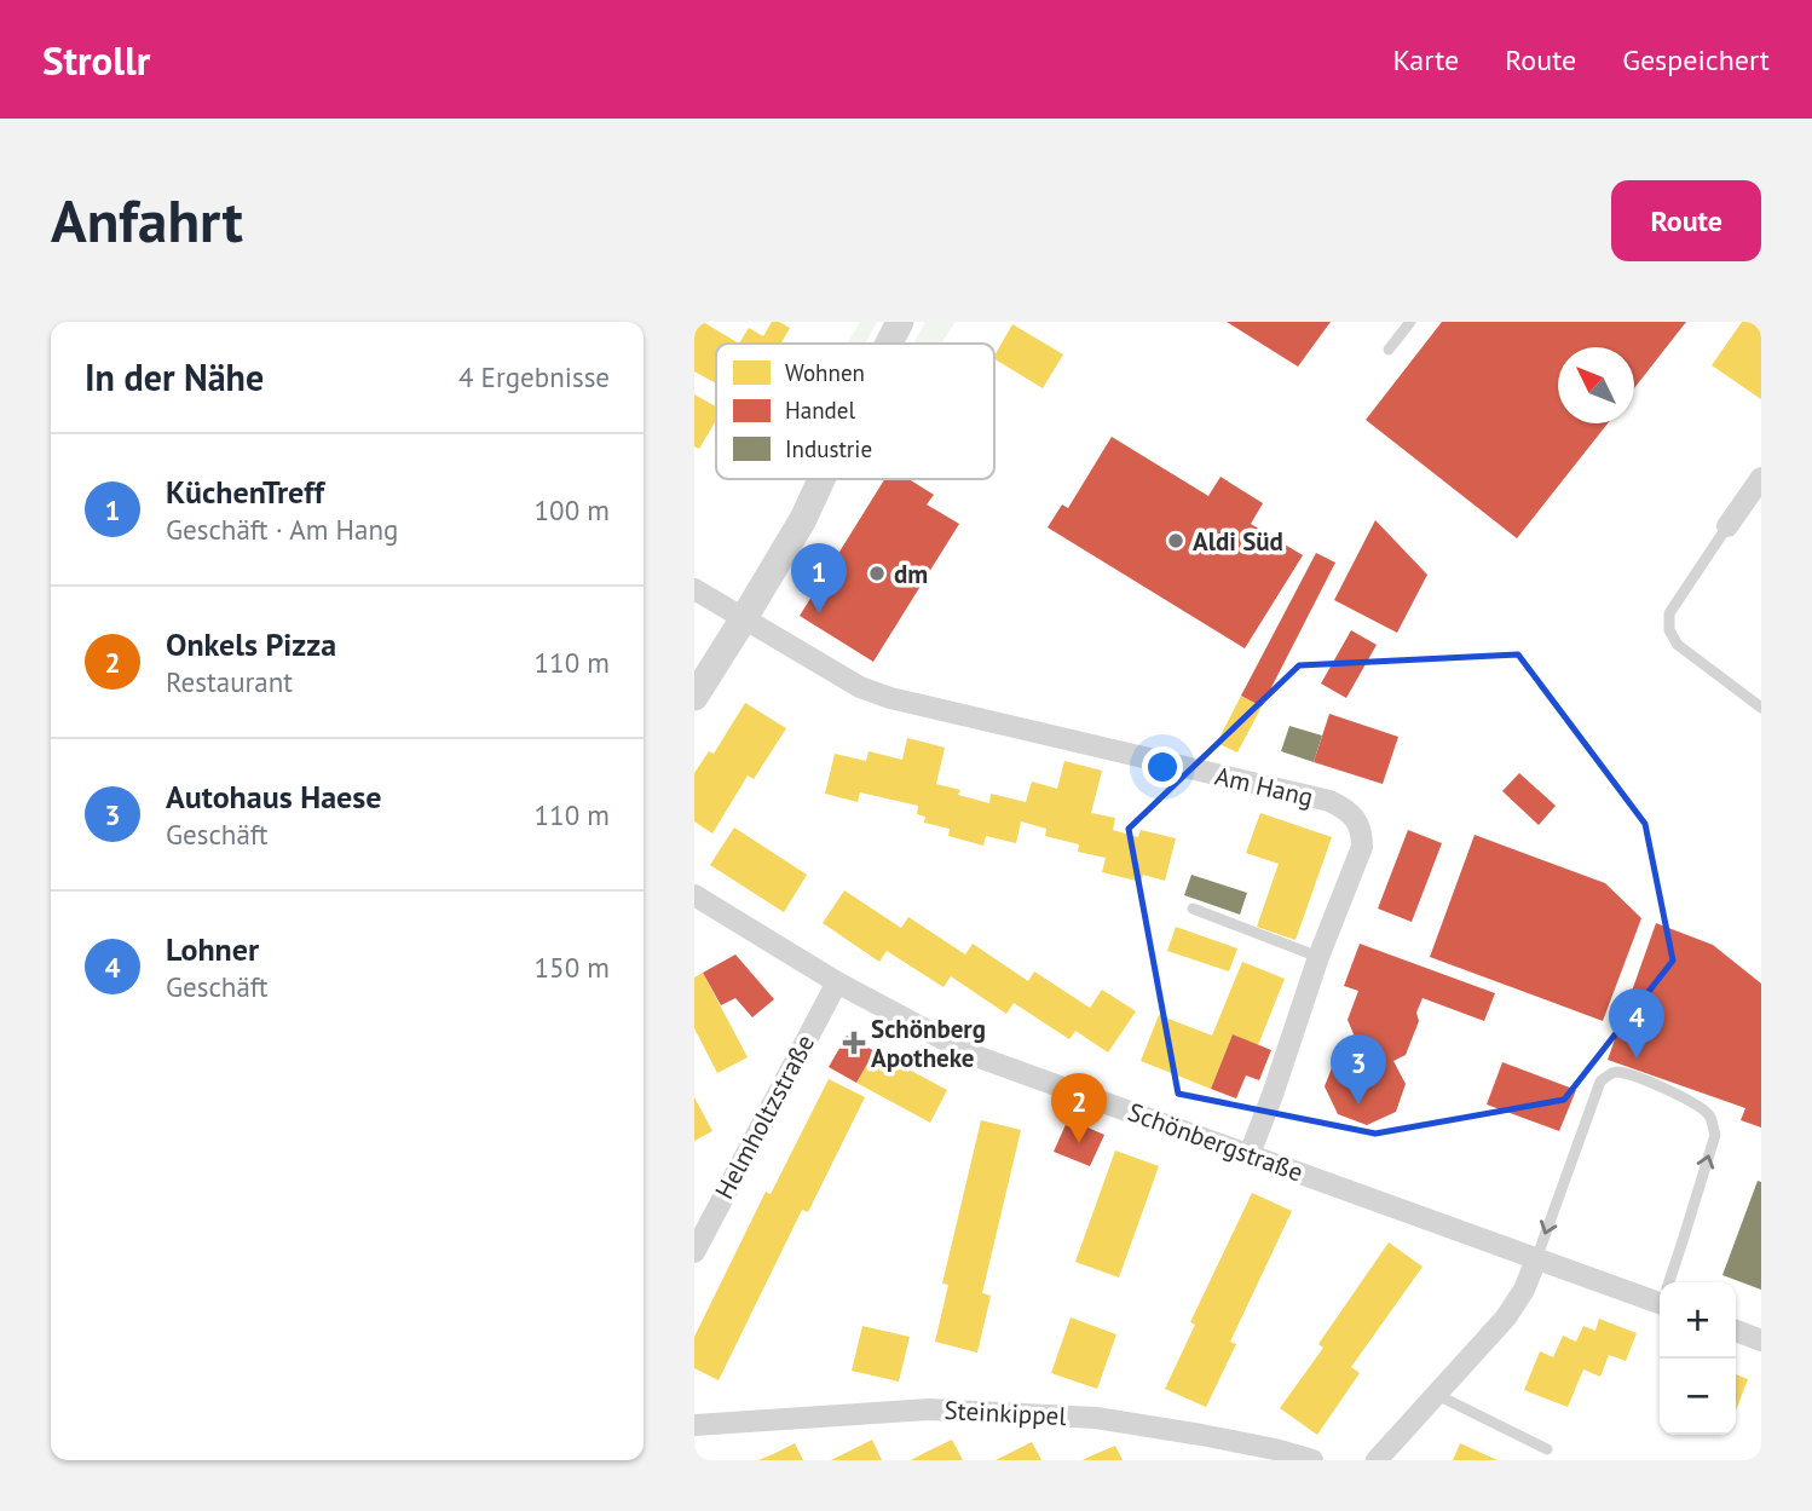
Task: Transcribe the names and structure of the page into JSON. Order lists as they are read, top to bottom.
{
  "streets": {
    "street": [
      "Am Hang",
      "Helmholtzstraße",
      "Schönbergstraße",
      "Steinkippel"
    ]
  },
  "crossings": [
    ["Am Hang", "Schönbergstraße"],
    ["Helmholtzstraße", "Schönbergstraße"]
  ],
  "places": {
    "other": ["Aldi Süd", "dm"],
    "health": ["Schönberg Apotheke"]
  },
  "legend": ["Wohnen", "Handel", "Industrie"],
  "north": "top left",
  "page": {
    "header": "Strollr",
    "nav": ["Karte", "Route", "Gespeichert"],
    "buttons": "Route",
    "title": "Anfahrt",
    "heading": ["In der Nähe", "4 Ergebnisse"],
    "list": [
      {
        "mark": "1",
        "name": "KüchenTreff",
        "note": "Geschäft · Am Hang",
        "value": "100 m"
      },
      {
        "mark": "2",
        "name": "Onkels Pizza",
        "note": "Restaurant",
        "value": "110 m"
      },
      {
        "mark": "3",
        "name": "Autohaus Haese",
        "note": "Geschäft",
        "value": "110 m"
      },
      {
        "mark": "4",
        "name": "Lohner",
        "note": "Geschäft",
        "value": "150 m"
      }
    ],
    "pins": [
      "1",
      "4",
      "3",
      "2"
    ],
    "map_buttons": ["+", "−"]
  }
}
